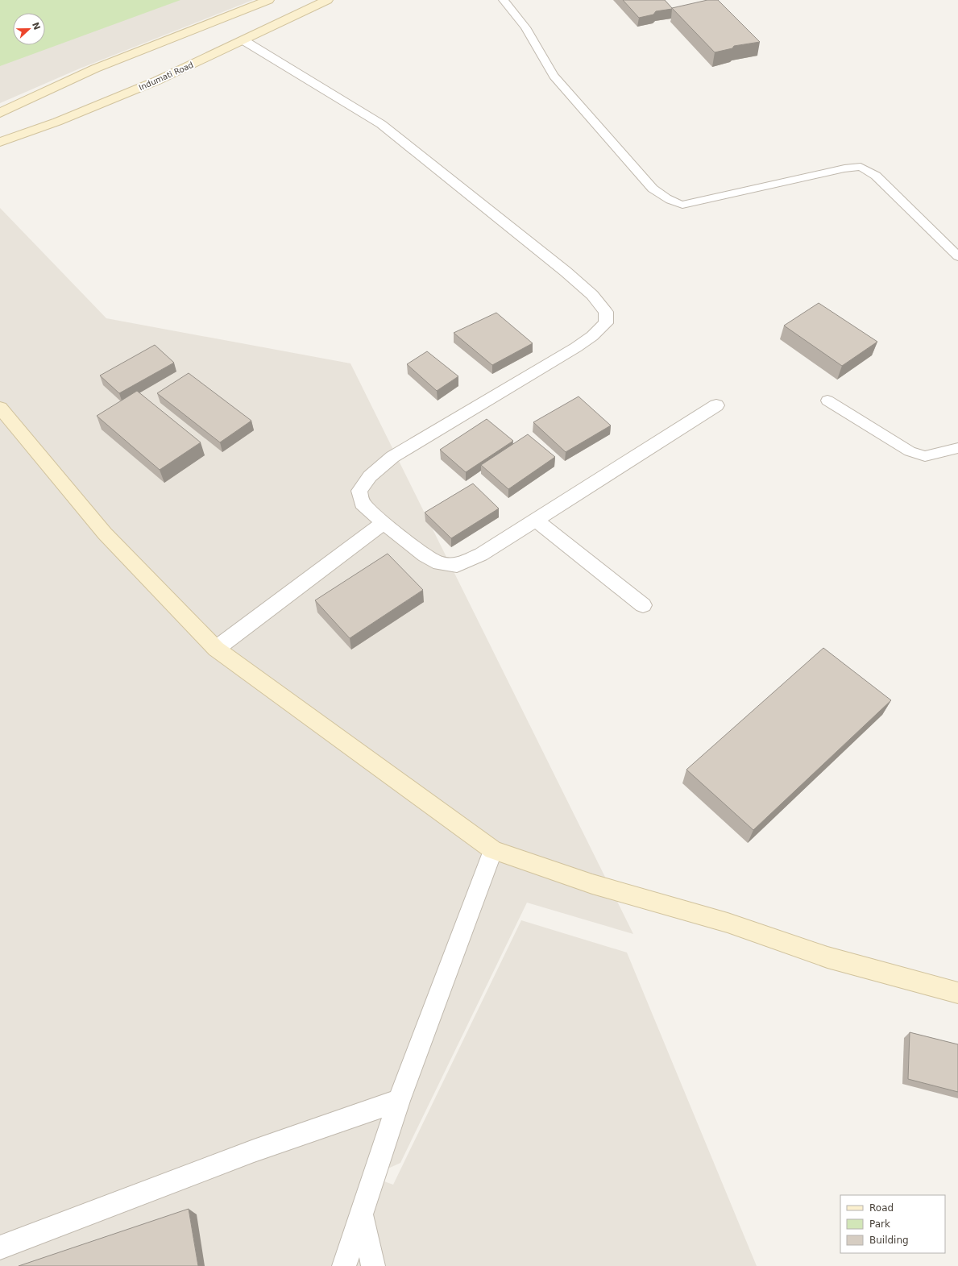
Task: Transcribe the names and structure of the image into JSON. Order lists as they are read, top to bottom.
{
  "streets": {
    "street": ["Indumati Road"]
  },
  "legend": ["Road", "Park", "Building"],
  "north": "right"
}
